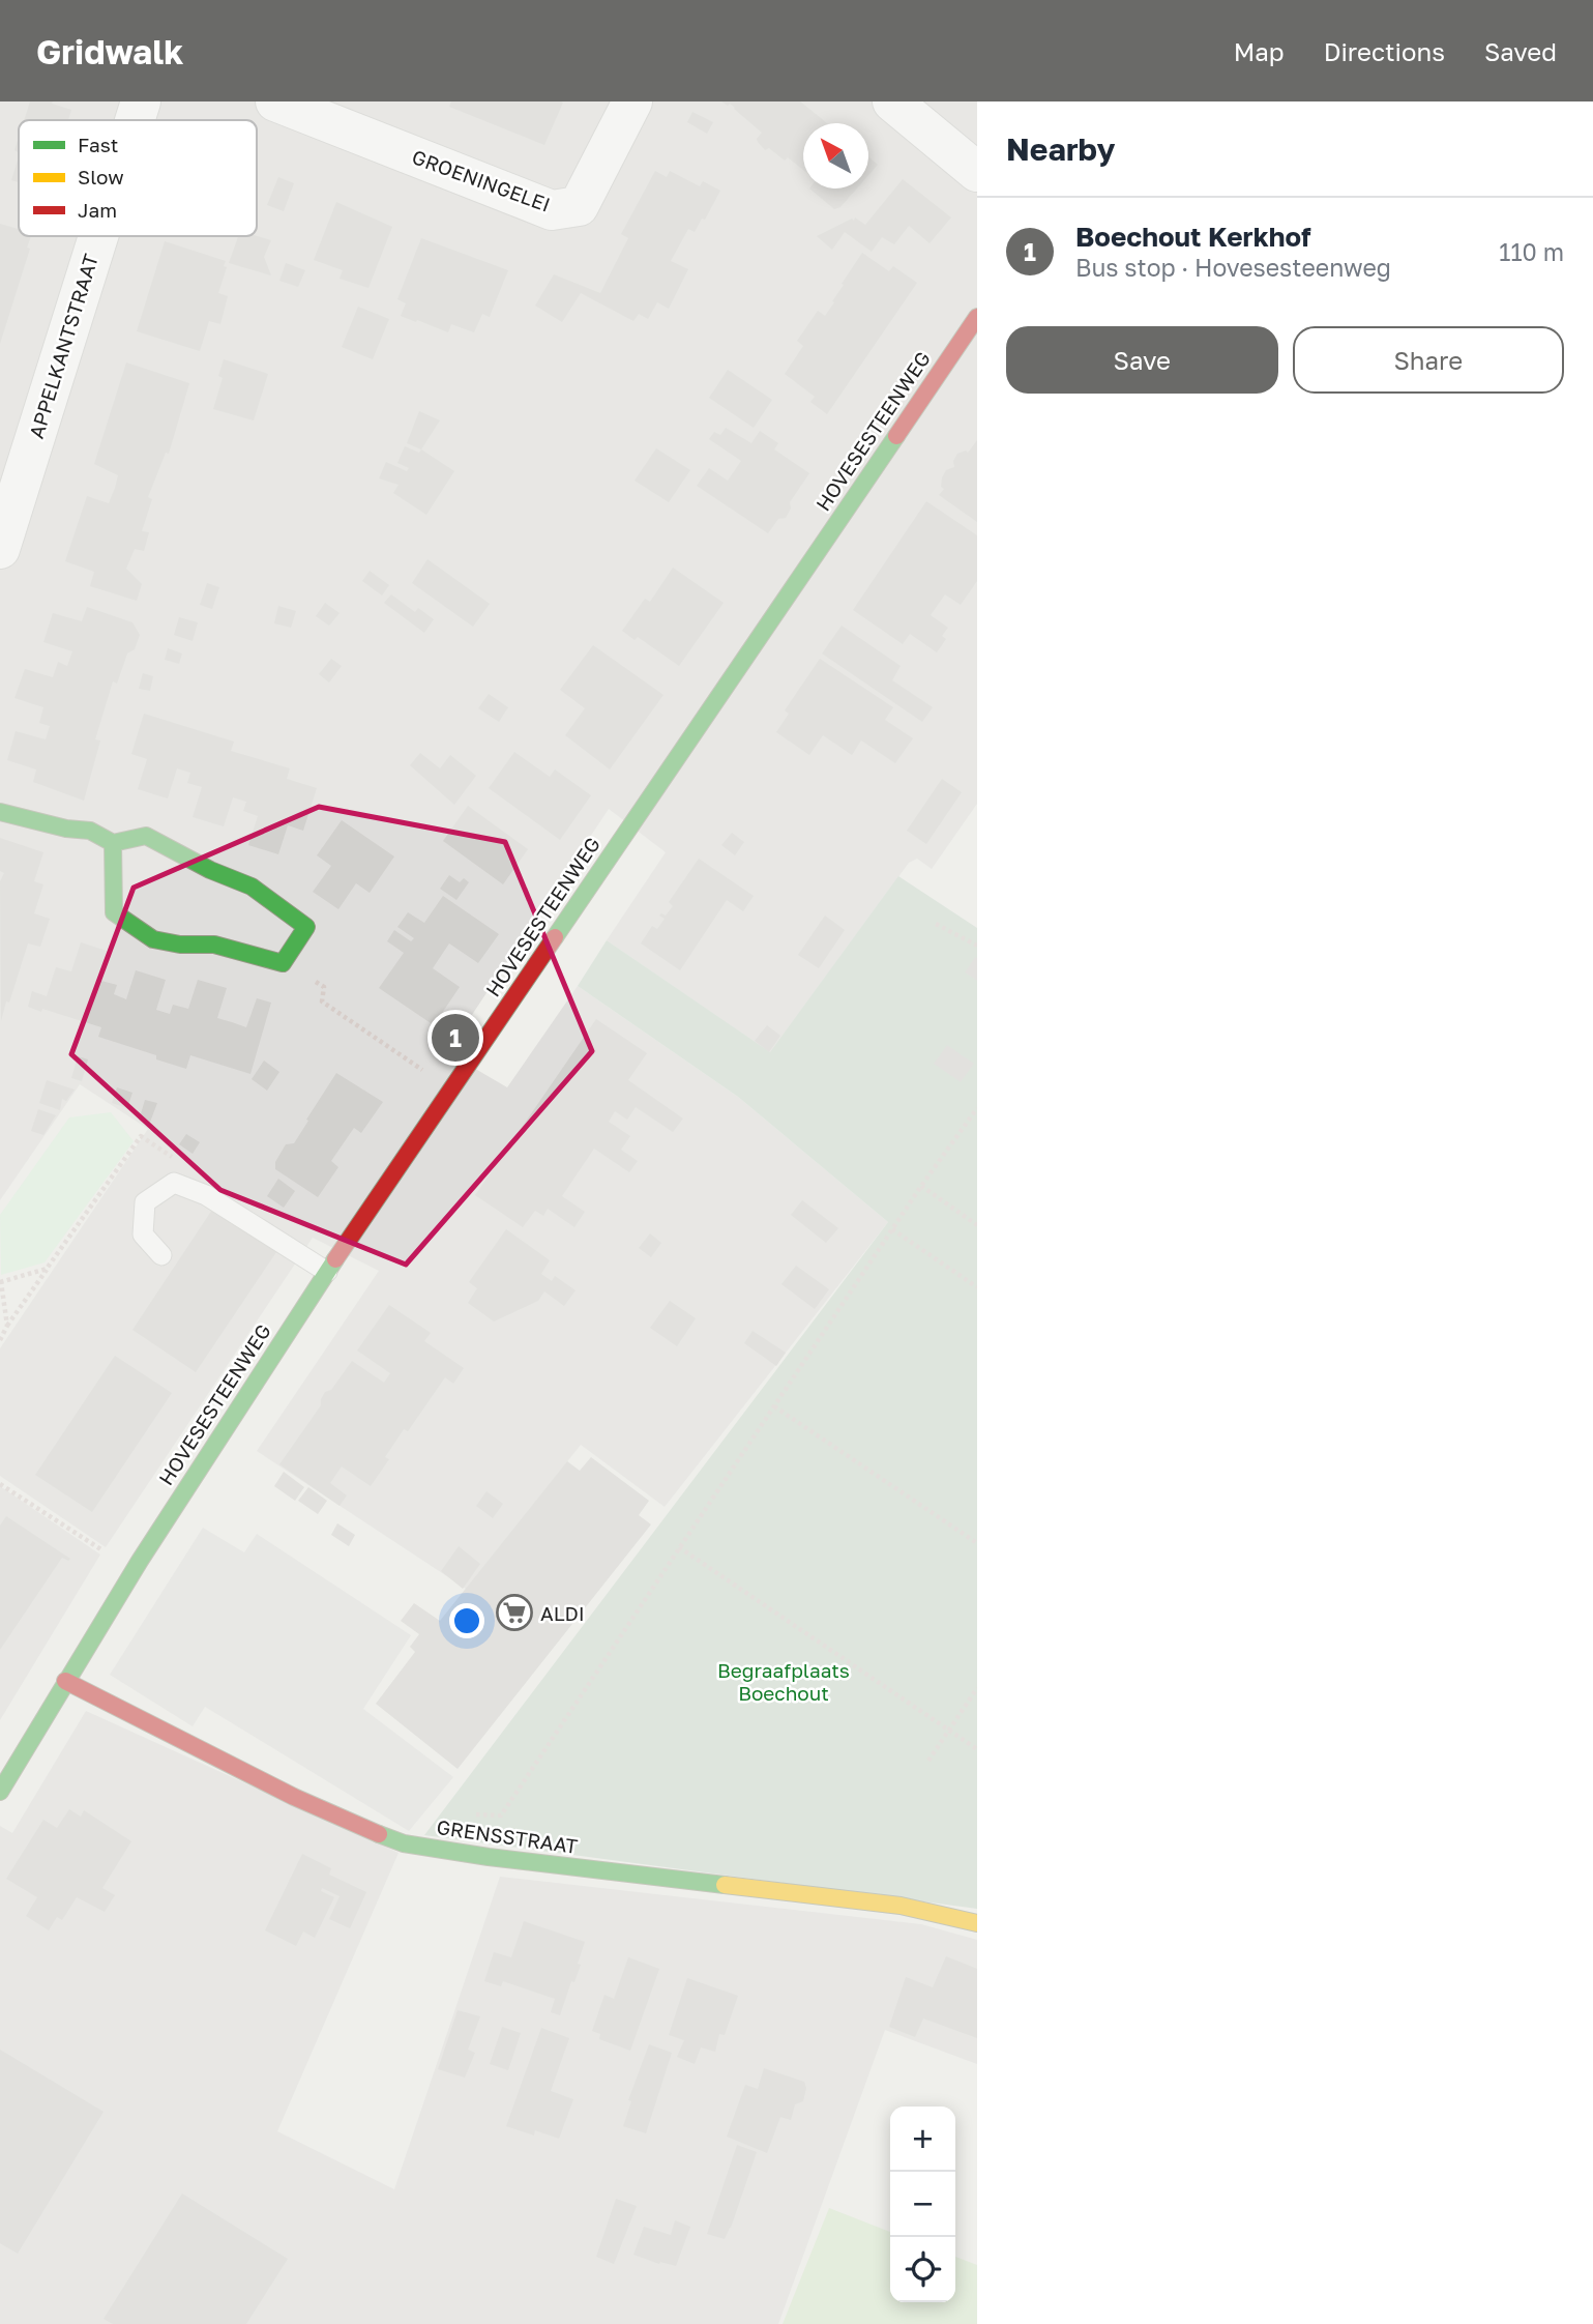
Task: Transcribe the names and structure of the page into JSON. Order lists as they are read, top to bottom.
{
  "streets": {
    "street": [
      "GROENINGELEI",
      "APPELKANTSTRAAT",
      "HOVESESTEENWEG",
      "GRENSSTRAAT"
    ]
  },
  "crossings": [
    ["HOVESESTEENWEG", "GRENSSTRAAT"]
  ],
  "parks": ["Begraafplaats Boechout"],
  "places": {
    "supermarket": ["ALDI"]
  },
  "legend": ["Fast", "Slow", "Jam"],
  "north": "top left",
  "page": {
    "header": "Gridwalk",
    "nav": ["Map", "Directions", "Saved"],
    "heading": "Nearby",
    "list": [
      {
        "mark": "1",
        "name": "Boechout Kerkhof",
        "note": "Bus stop · Hovesesteenweg",
        "value": "110 m"
      }
    ],
    "buttons": ["Save", "Share"],
    "pins": "1",
    "map_buttons": ["+", "−"]
  }
}
